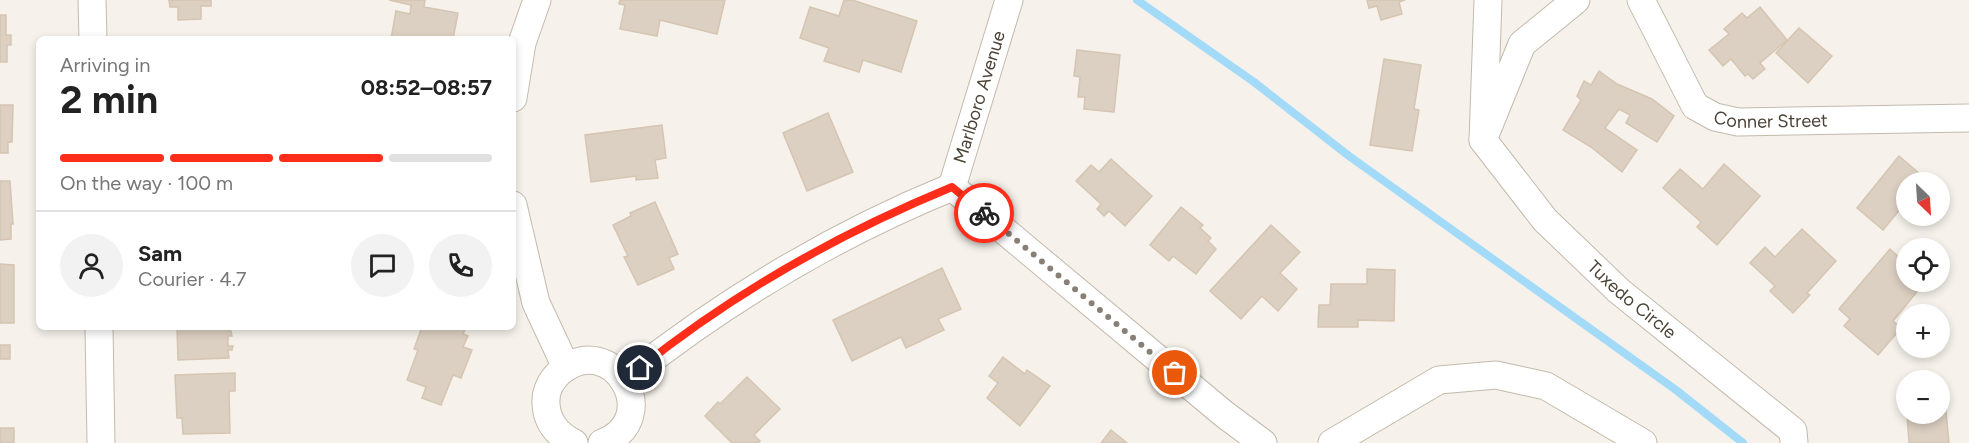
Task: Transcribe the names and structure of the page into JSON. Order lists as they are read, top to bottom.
{
  "streets": {
    "street": ["Marlboro Avenue", "Conner Street", "Tuxedo Circle"]
  },
  "north": "bottom right",
  "page": {
    "heading": ["2 min", "Arriving in", "08:52–08:57"],
    "panel": ["Sam", "Courier · 4.7"],
    "bar": "On the way · 100 m",
    "map_buttons": ["+", "−"]
  }
}
